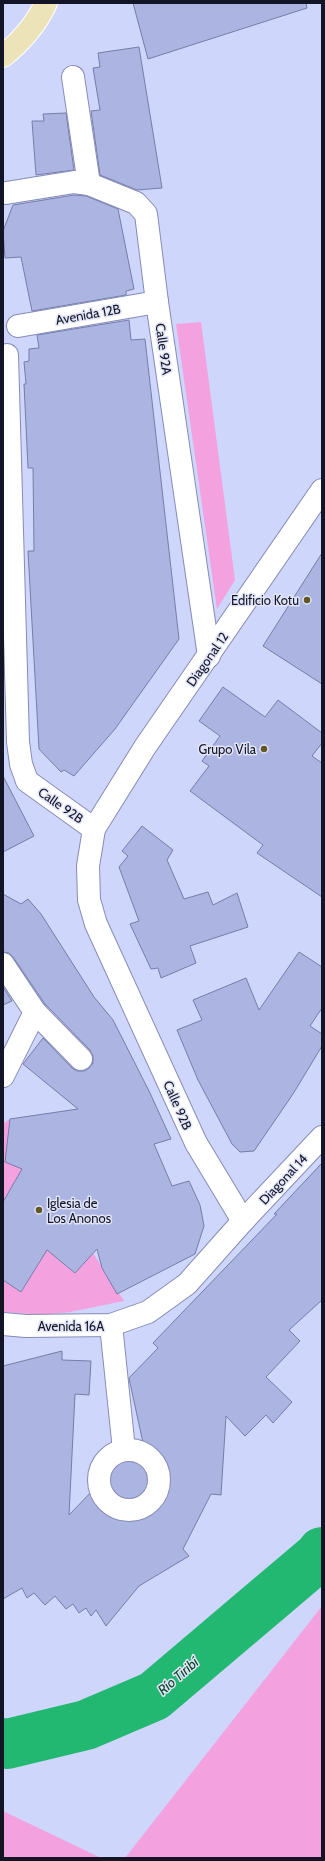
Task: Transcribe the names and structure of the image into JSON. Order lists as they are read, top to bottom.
{
  "streets": {
    "street": [
      "Avenida 12B",
      "Calle 92A",
      "Diagonal 12",
      "Calle 92B",
      "Diagonal 14",
      "Avenida 16A"
    ]
  },
  "crossings": [
    ["Avenida 12B", "Calle 92A"],
    ["Calle 92A", "Diagonal 12"],
    ["Diagonal 12", "Calle 92B"],
    ["Calle 92B", "Diagonal 14"],
    ["Calle 92B", "Avenida 16A"],
    ["Diagonal 14", "Avenida 16A"]
  ],
  "water": ["Río Tiribí"],
  "places": ["Edificio Kotu", "Grupo Vila", "Iglesia de Los Anonos"]
}
